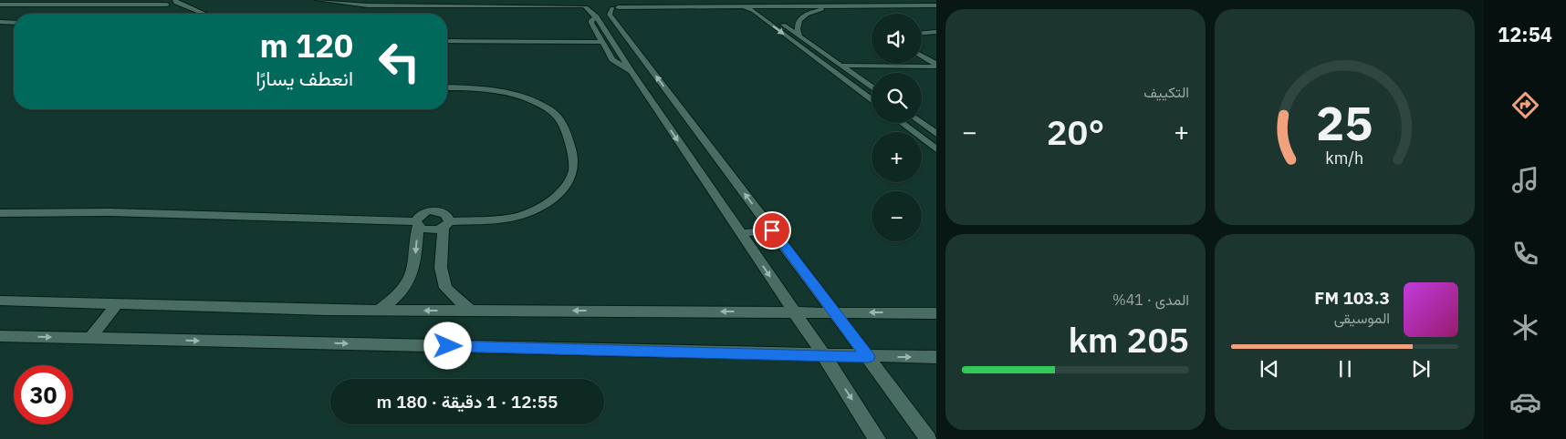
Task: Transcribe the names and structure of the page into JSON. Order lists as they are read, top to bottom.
{
  "page": {
    "tabs": "12:54",
    "tile": [
      "التكييف",
      ["المدى · 41%", "205 km"]
    ],
    "map_buttons": ["+", "−"],
    "turn": ["120 m", "انعطف يسارًا"],
    "heat": ["−", "20°", "+"],
    "song": ["103.3 FM", "الموسيقى"],
    "limit": "30",
    "trip": "12:55 · 1 دقيقة · 180 m",
    "gauge": ["25", "km/h"]
  }
}
